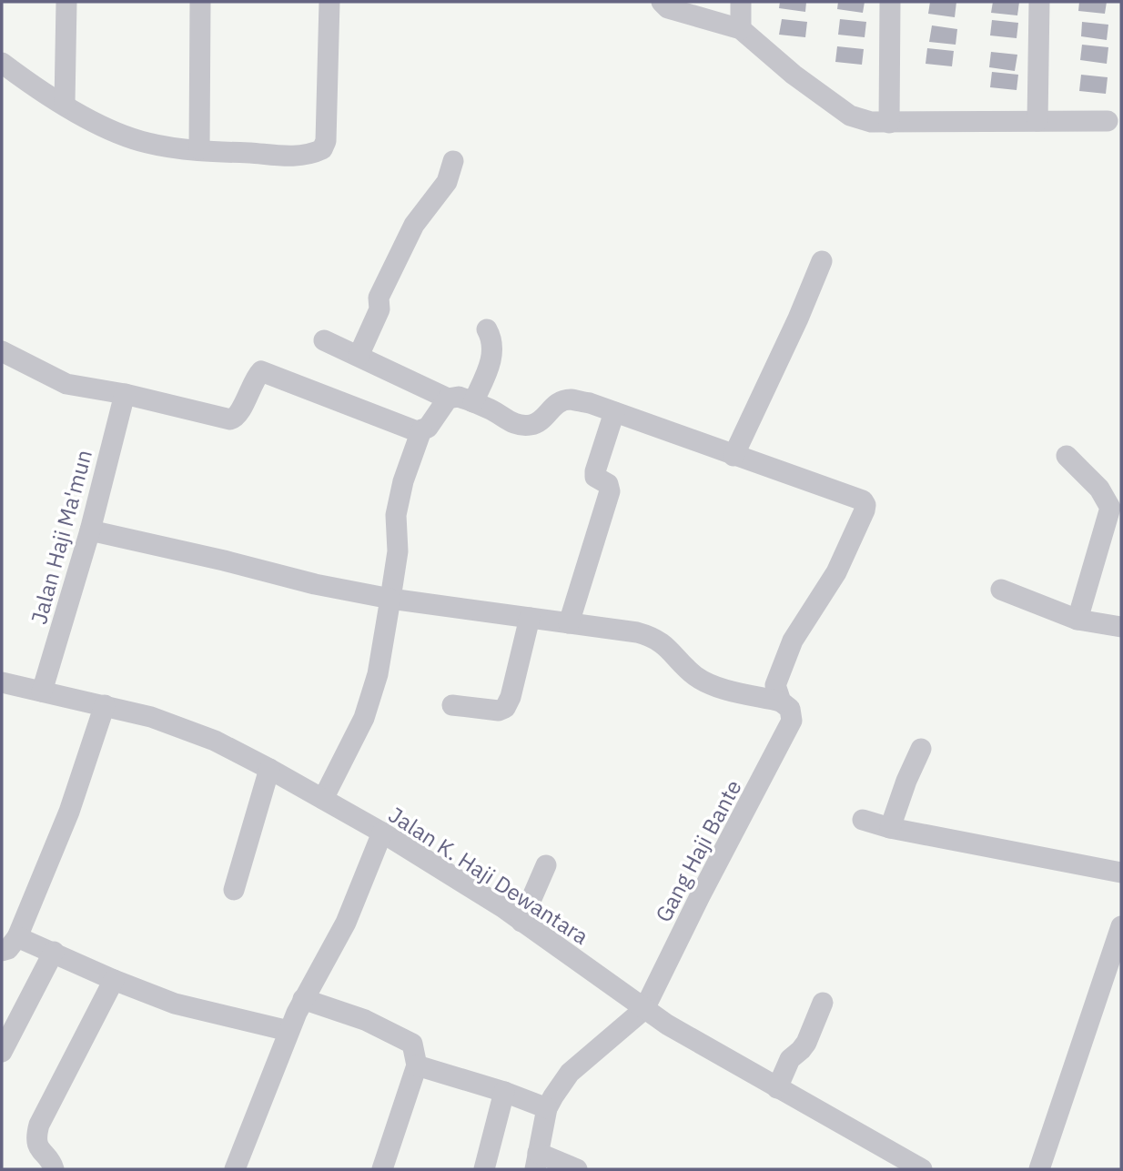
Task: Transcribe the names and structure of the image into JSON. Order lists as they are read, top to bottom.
{
  "streets": {
    "street": ["Jalan Haji Ma'mun", "Gang Haji Bante", "Jalan K. Haji Dewantara"]
  },
  "crossings": [
    ["Jalan Haji Ma'mun", "Jalan K. Haji Dewantara"],
    ["Gang Haji Bante", "Jalan K. Haji Dewantara"]
  ]
}
